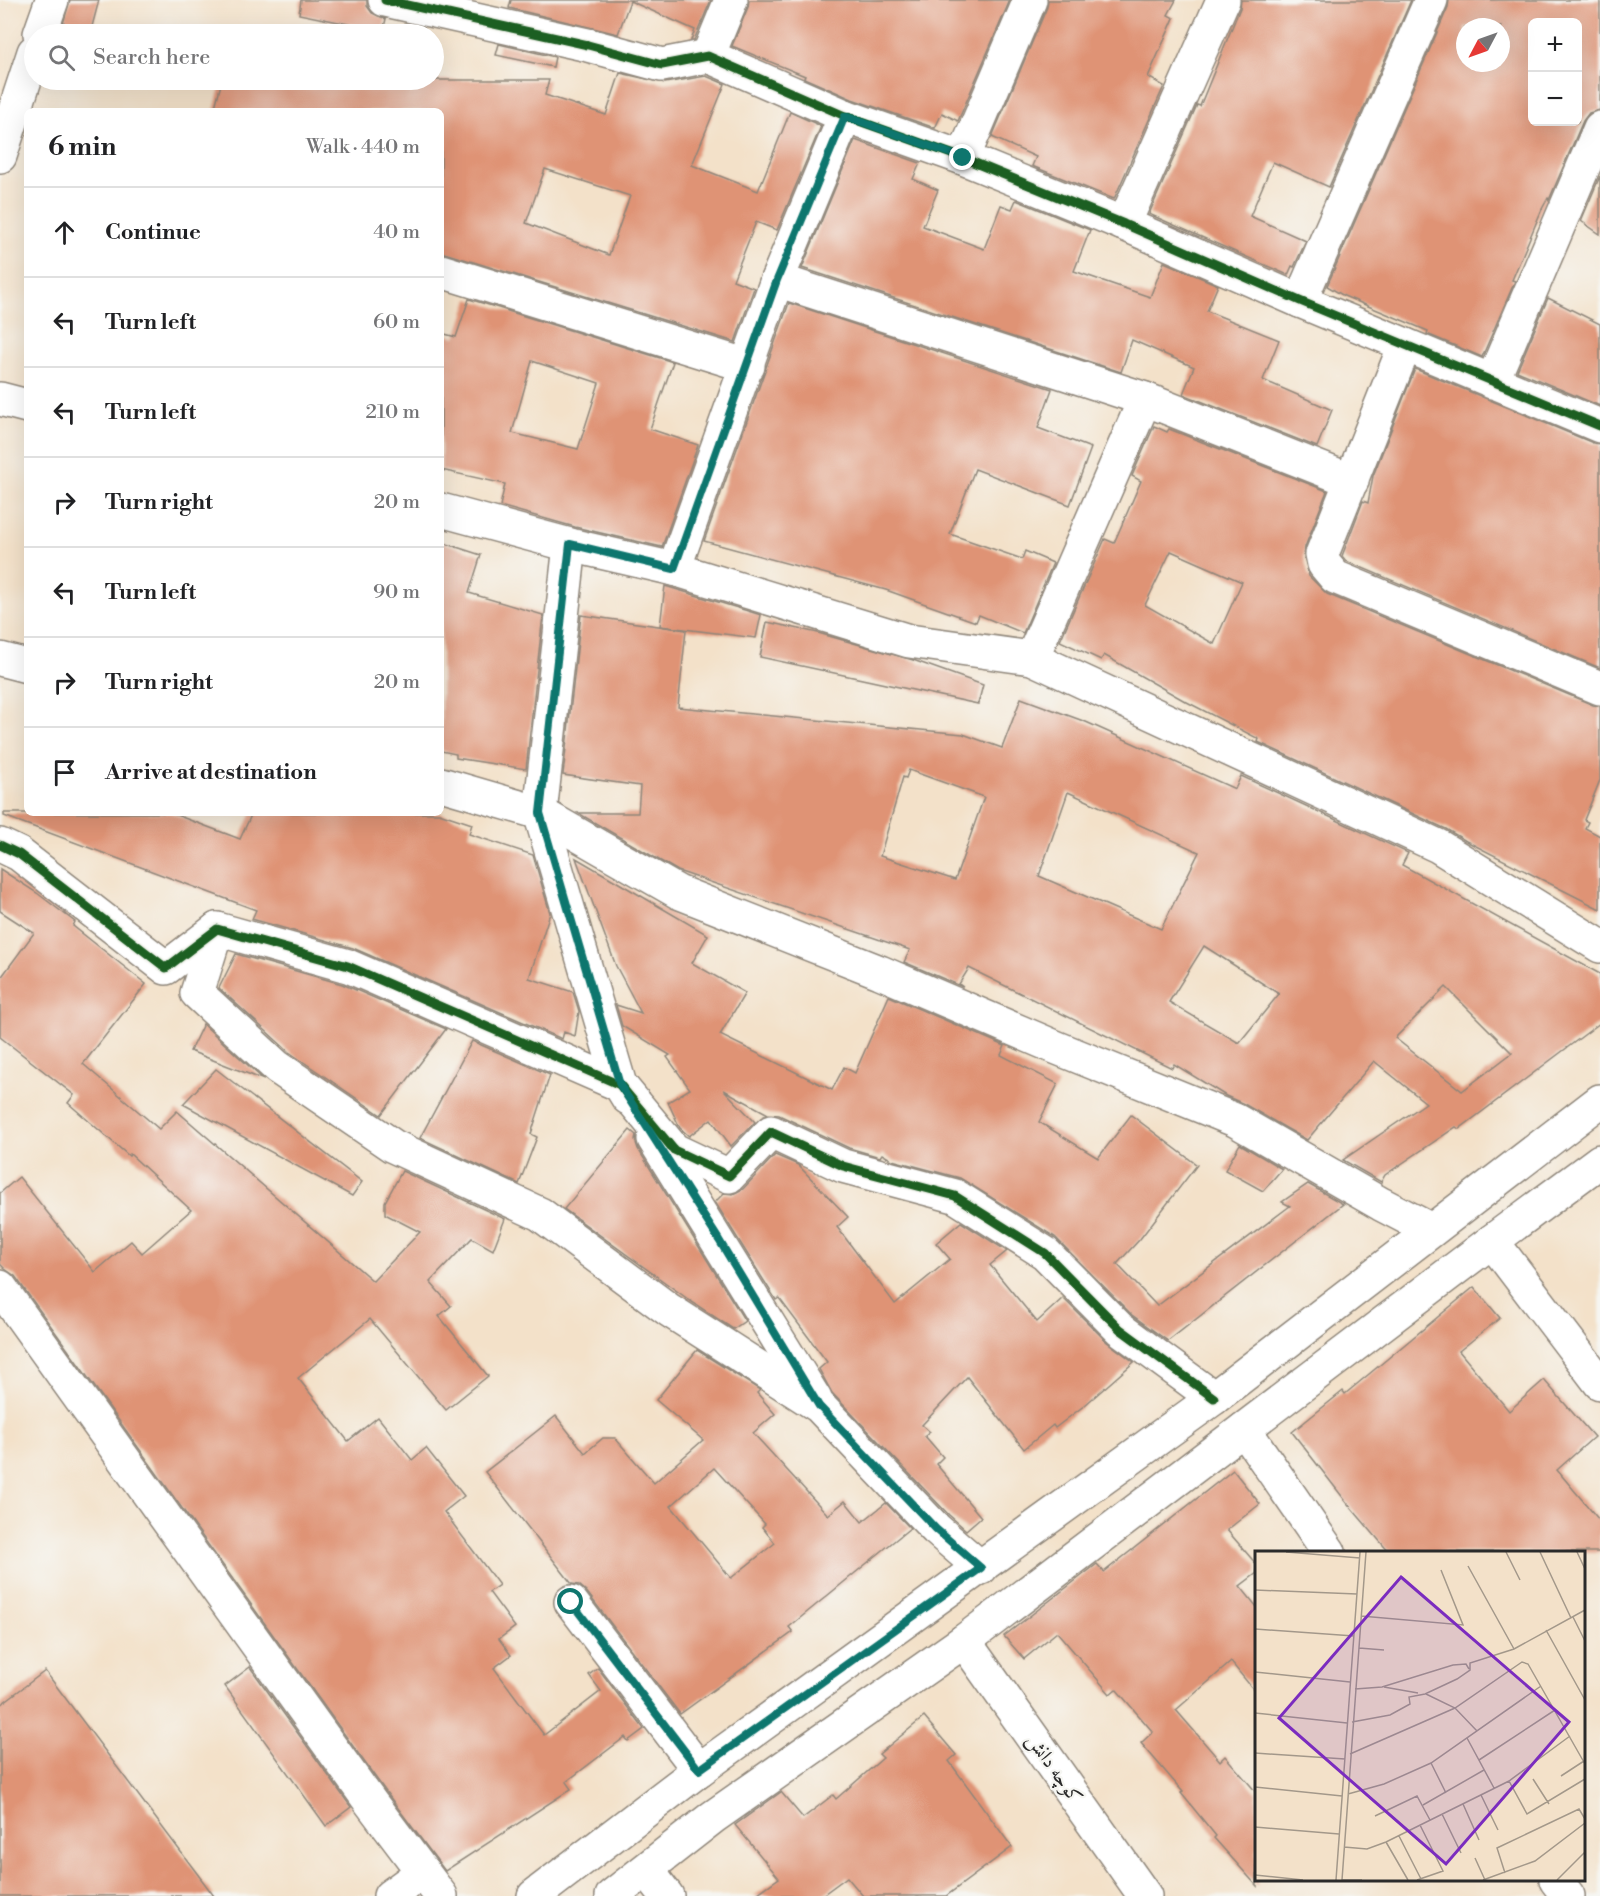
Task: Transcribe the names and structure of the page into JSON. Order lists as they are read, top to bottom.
{
  "streets": {
    "street": ["کوچه دانش"]
  },
  "north": "bottom left",
  "page": {
    "map_buttons": ["+", "−"],
    "search": "Search here",
    "heading": ["6 min", "Walk · 440 m"],
    "list": [
      ["Continue", "40 m"],
      ["Turn left", "60 m"],
      ["Turn left", "210 m"],
      ["Turn right", "20 m"],
      ["Turn left", "90 m"],
      ["Turn right", "20 m"],
      "Arrive at destination"
    ]
  }
}
